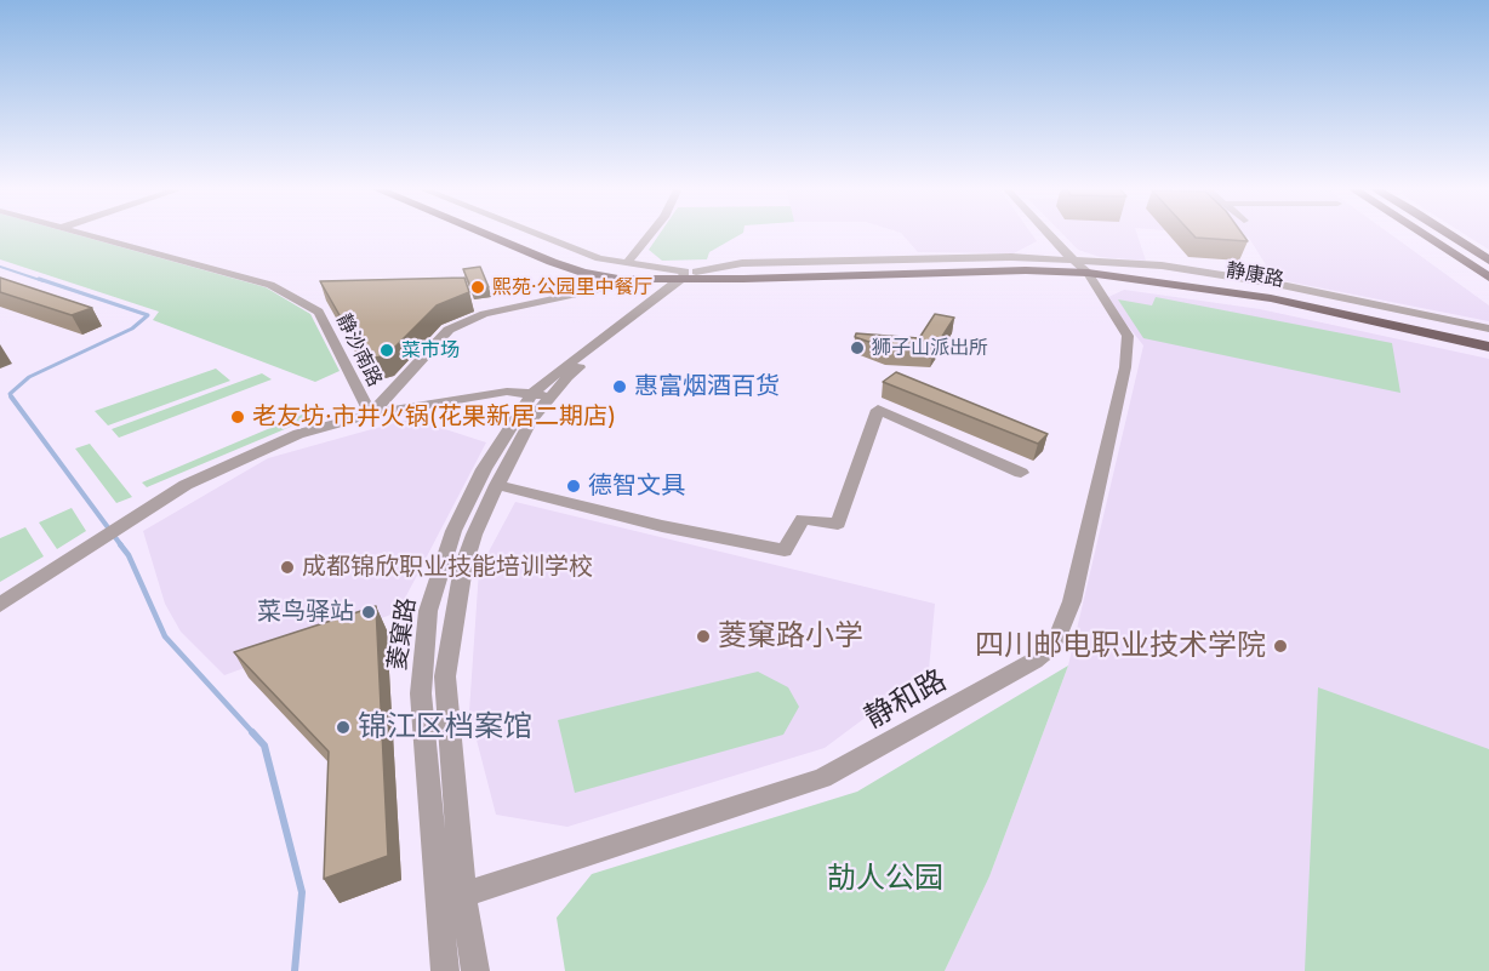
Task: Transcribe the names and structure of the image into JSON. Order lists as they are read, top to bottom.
{
  "streets": {
    "main road": ["静康路"],
    "street": ["静沙南路", "菱窠路", "静和路"]
  },
  "crossings": [
    ["静康路", "菱窠路"],
    ["静康路", "静和路"],
    ["菱窠路", "静和路"]
  ],
  "parks": ["劼人公园"],
  "places": [
    "熙苑·公园里中餐厅",
    "狮子山派出所",
    "菜市场",
    "惠富烟酒百货",
    "老友坊·市井火锅(花果新居二期店)",
    "德智文具",
    "成都锦欣职业技能培训学校",
    "菜鸟驿站",
    "菱窠路小学",
    "四川邮电职业技术学院",
    "锦江区档案馆"
  ]
}
